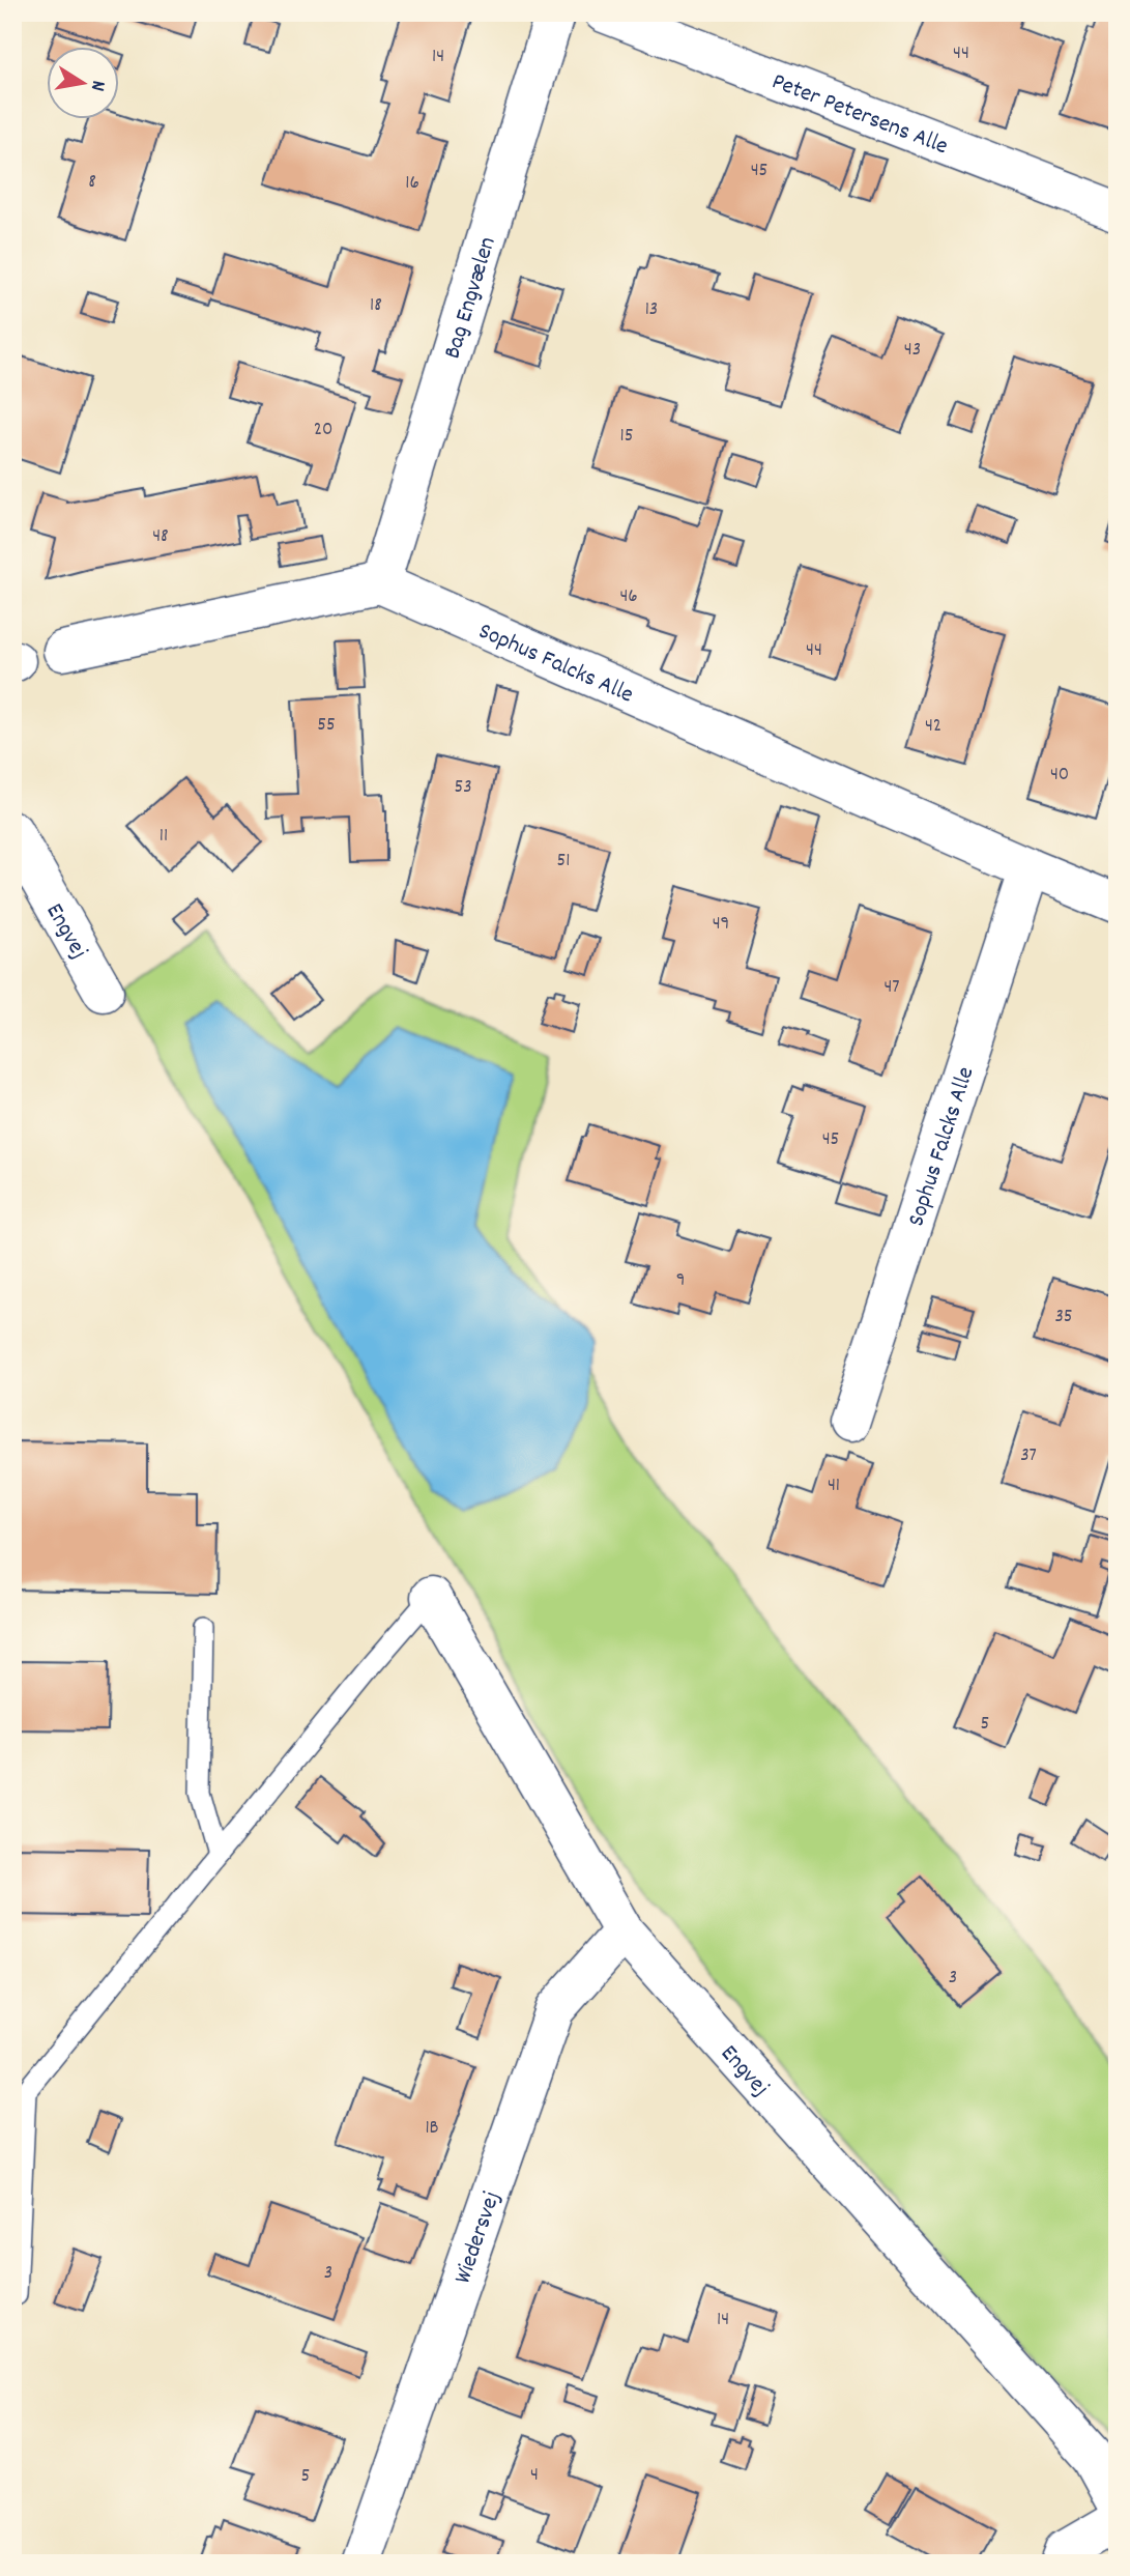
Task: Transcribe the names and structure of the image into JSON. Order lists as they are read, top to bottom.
{
  "streets": {
    "street": [
      "Peter Petersens Alle",
      "Bag Engvælen",
      "Sophus Falcks Alle",
      "Engvej",
      "Wiedersvej"
    ]
  },
  "crossings": [
    ["Bag Engvælen", "Sophus Falcks Alle"],
    ["Engvej", "Wiedersvej"]
  ],
  "house_numbers": [
    "44",
    "14",
    "45",
    "8",
    "16",
    "18",
    "13",
    "43",
    "20",
    "15",
    "48",
    "46",
    "44",
    "55",
    "42",
    "40",
    "53",
    "11",
    "51",
    "49",
    "47",
    "45",
    "9",
    "35",
    "37",
    "41",
    "5",
    "3",
    "1B",
    "3",
    "14",
    "4",
    "5"
  ],
  "north": "right"
}
